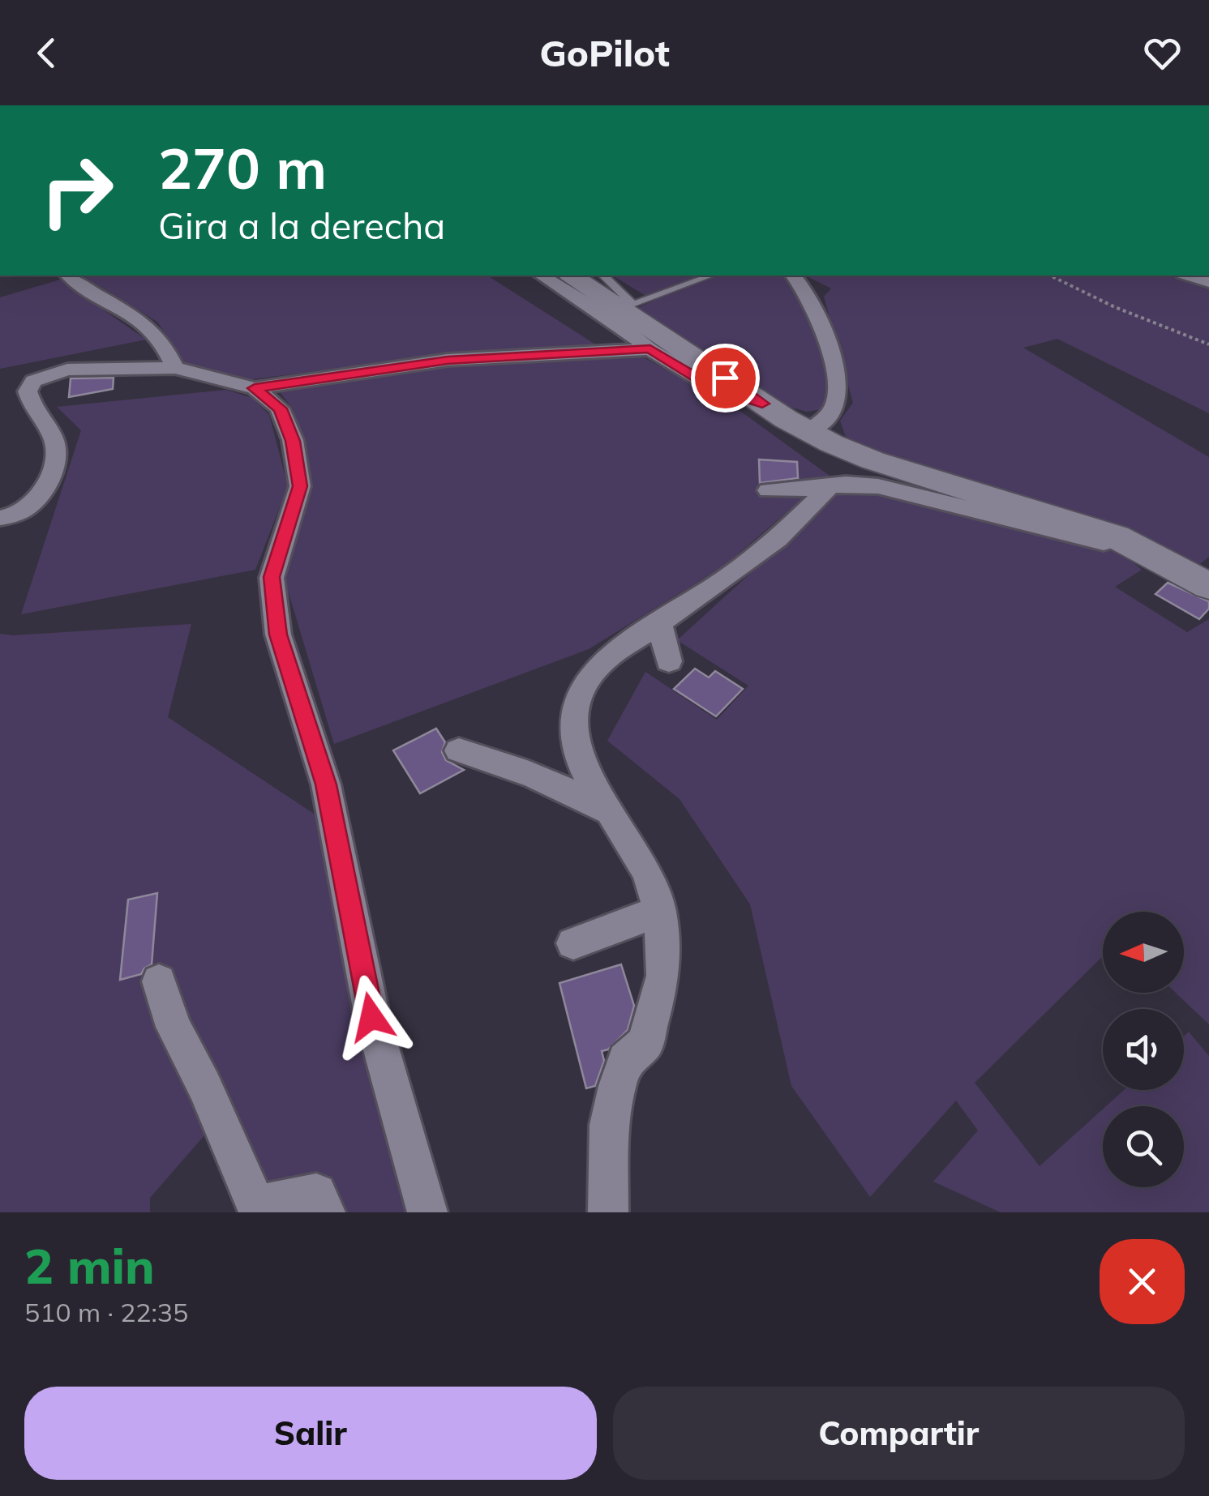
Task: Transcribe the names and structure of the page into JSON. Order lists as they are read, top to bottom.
{
  "north": "left",
  "page": {
    "header": "GoPilot",
    "turn": ["270 m", "Gira a la derecha"],
    "heading": ["2 min", "510 m · 22:35"],
    "buttons": ["Salir", "Compartir"]
  }
}
